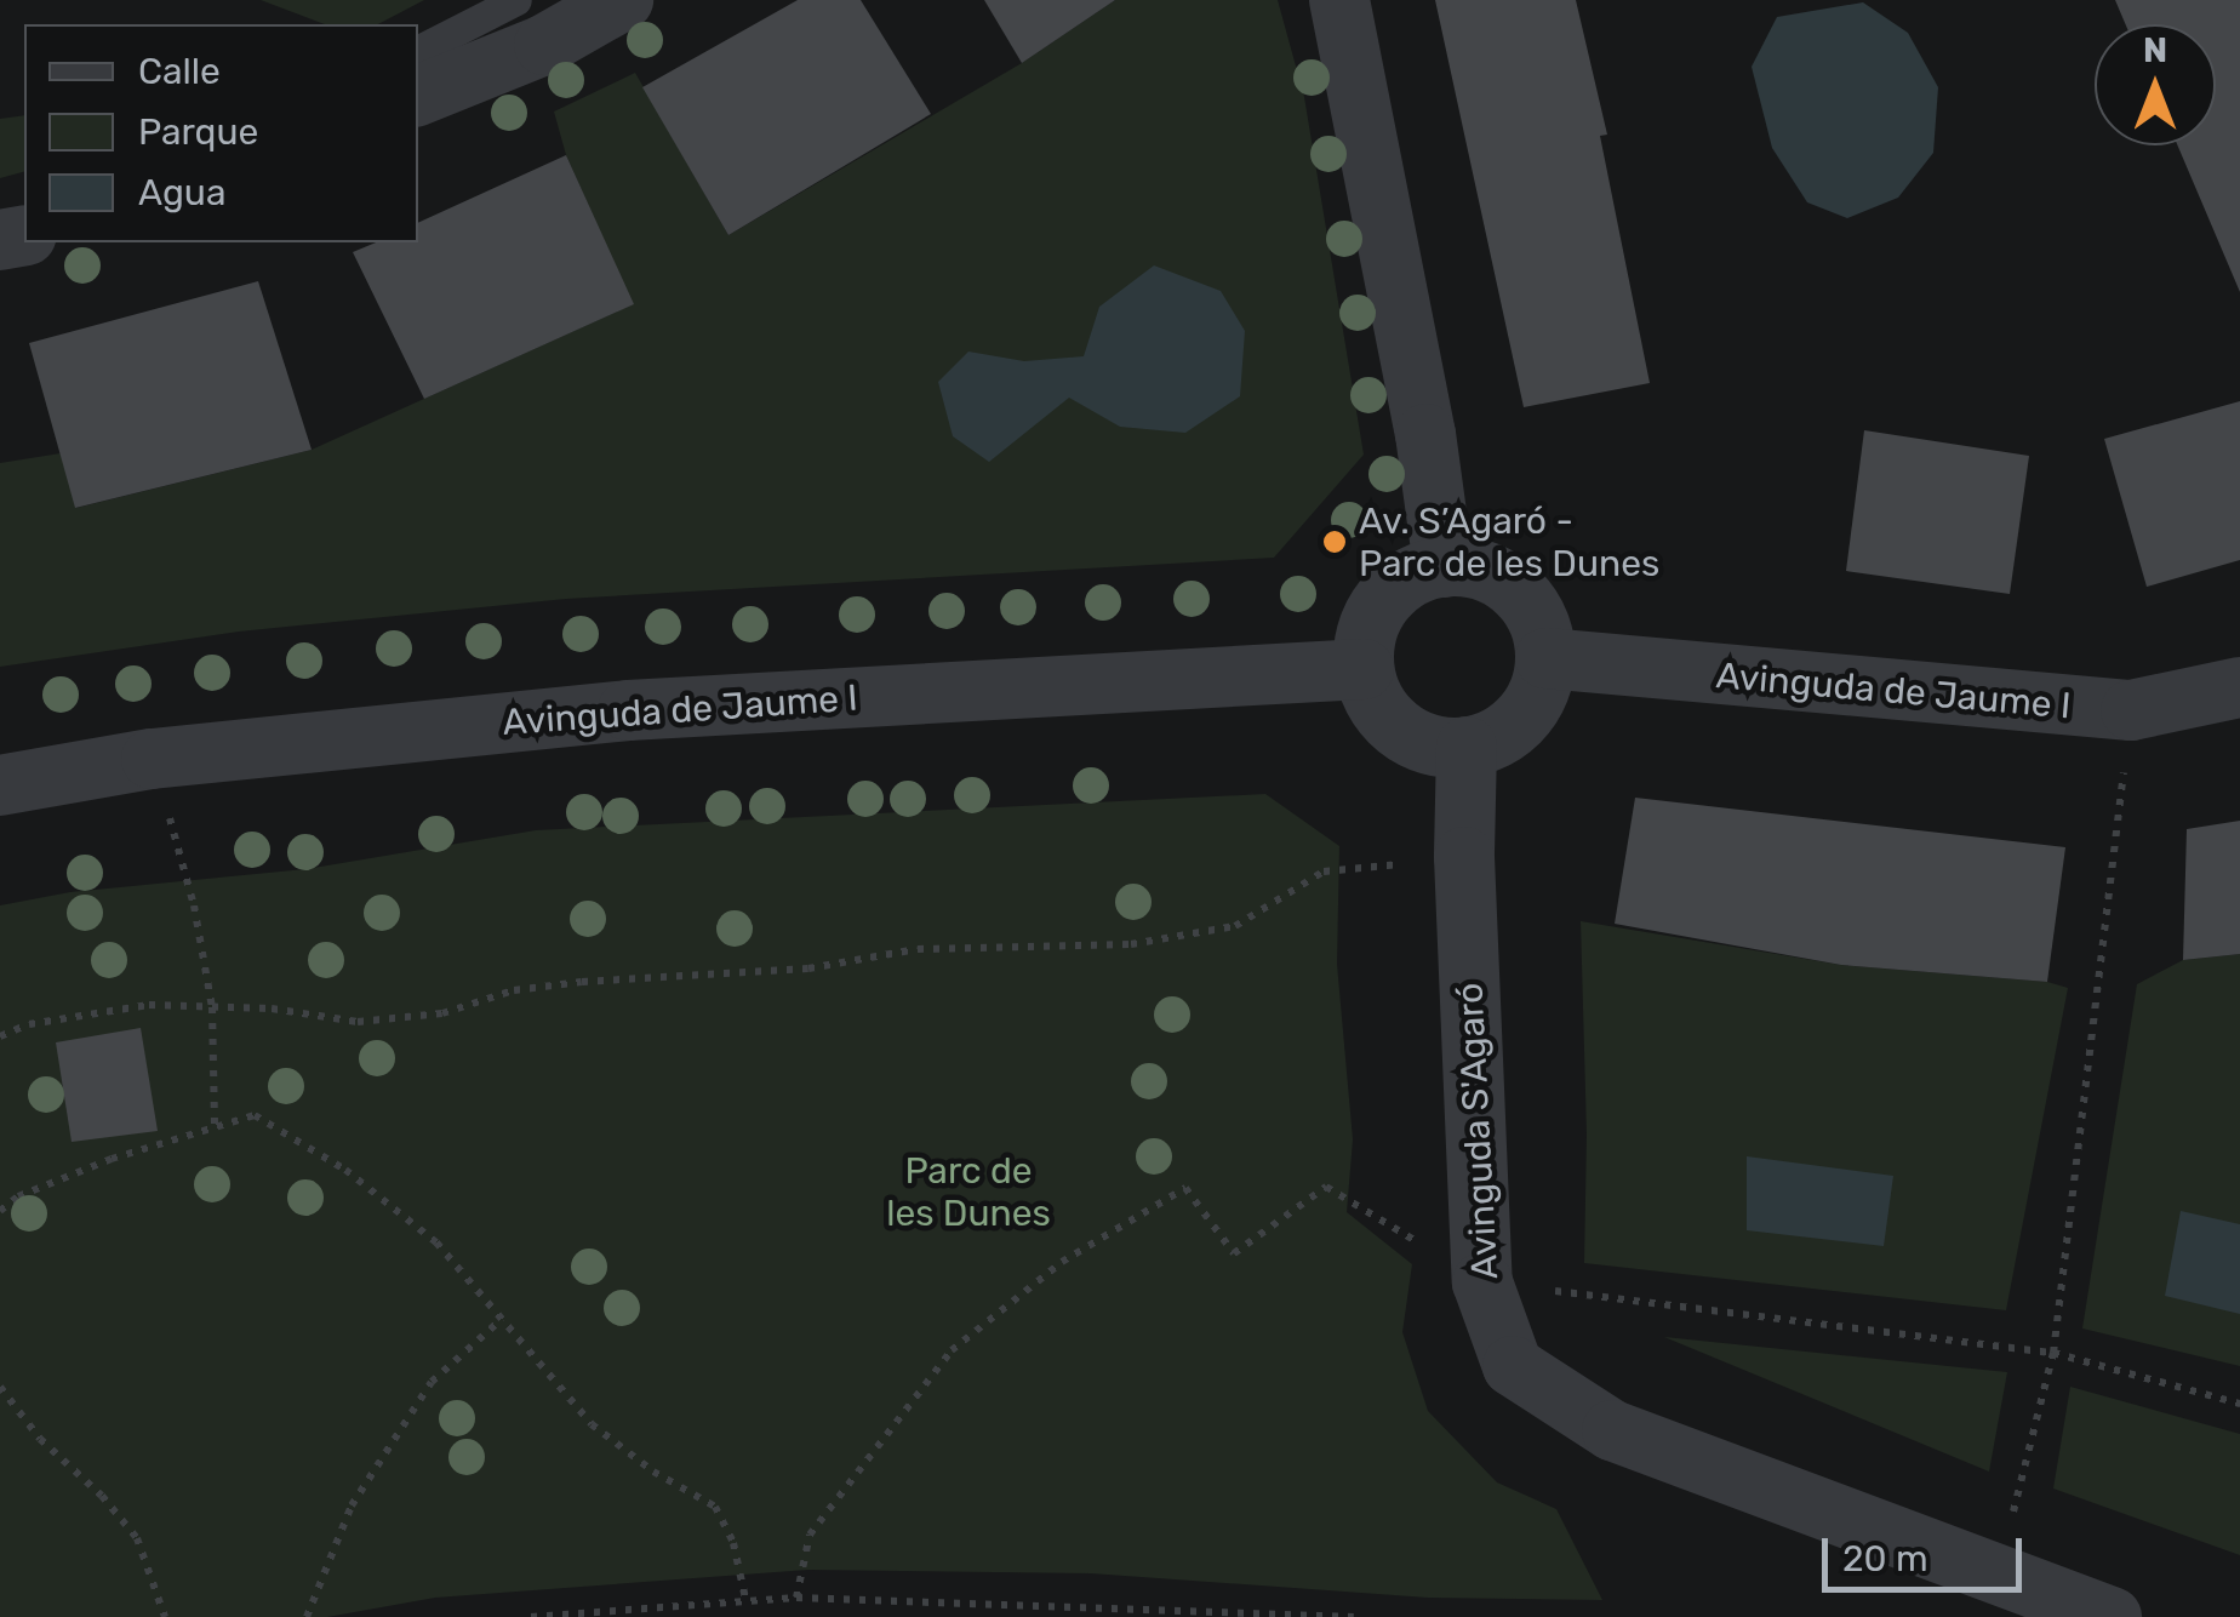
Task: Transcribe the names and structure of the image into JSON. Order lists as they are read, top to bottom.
{
  "streets": {
    "street": ["Avinguda de Jaume I", "Avinguda S'Agaró"]
  },
  "crossings": [
    ["Avinguda de Jaume I", "Avinguda S'Agaró"]
  ],
  "parks": ["Parc de les Dunes"],
  "places": ["Av. S’Agaró - Parc de les Dunes"],
  "legend": ["Calle", "Parque", "Agua"],
  "scale_bar": "20 m",
  "north": "top"
}
